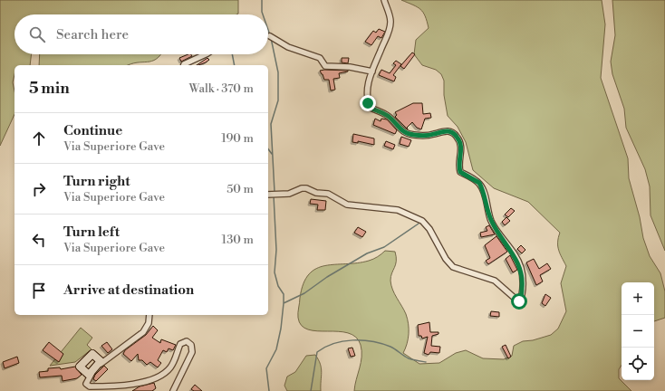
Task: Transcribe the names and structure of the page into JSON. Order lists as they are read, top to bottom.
{
  "page": {
    "search": "Search here",
    "heading": ["5 min", "Walk · 370 m"],
    "list": [
      ["Continue", "Via Superiore Gave", "190 m"],
      ["Turn right", "Via Superiore Gave", "50 m"],
      ["Turn left", "Via Superiore Gave", "130 m"],
      "Arrive at destination"
    ],
    "map_buttons": ["+", "−"]
  }
}
